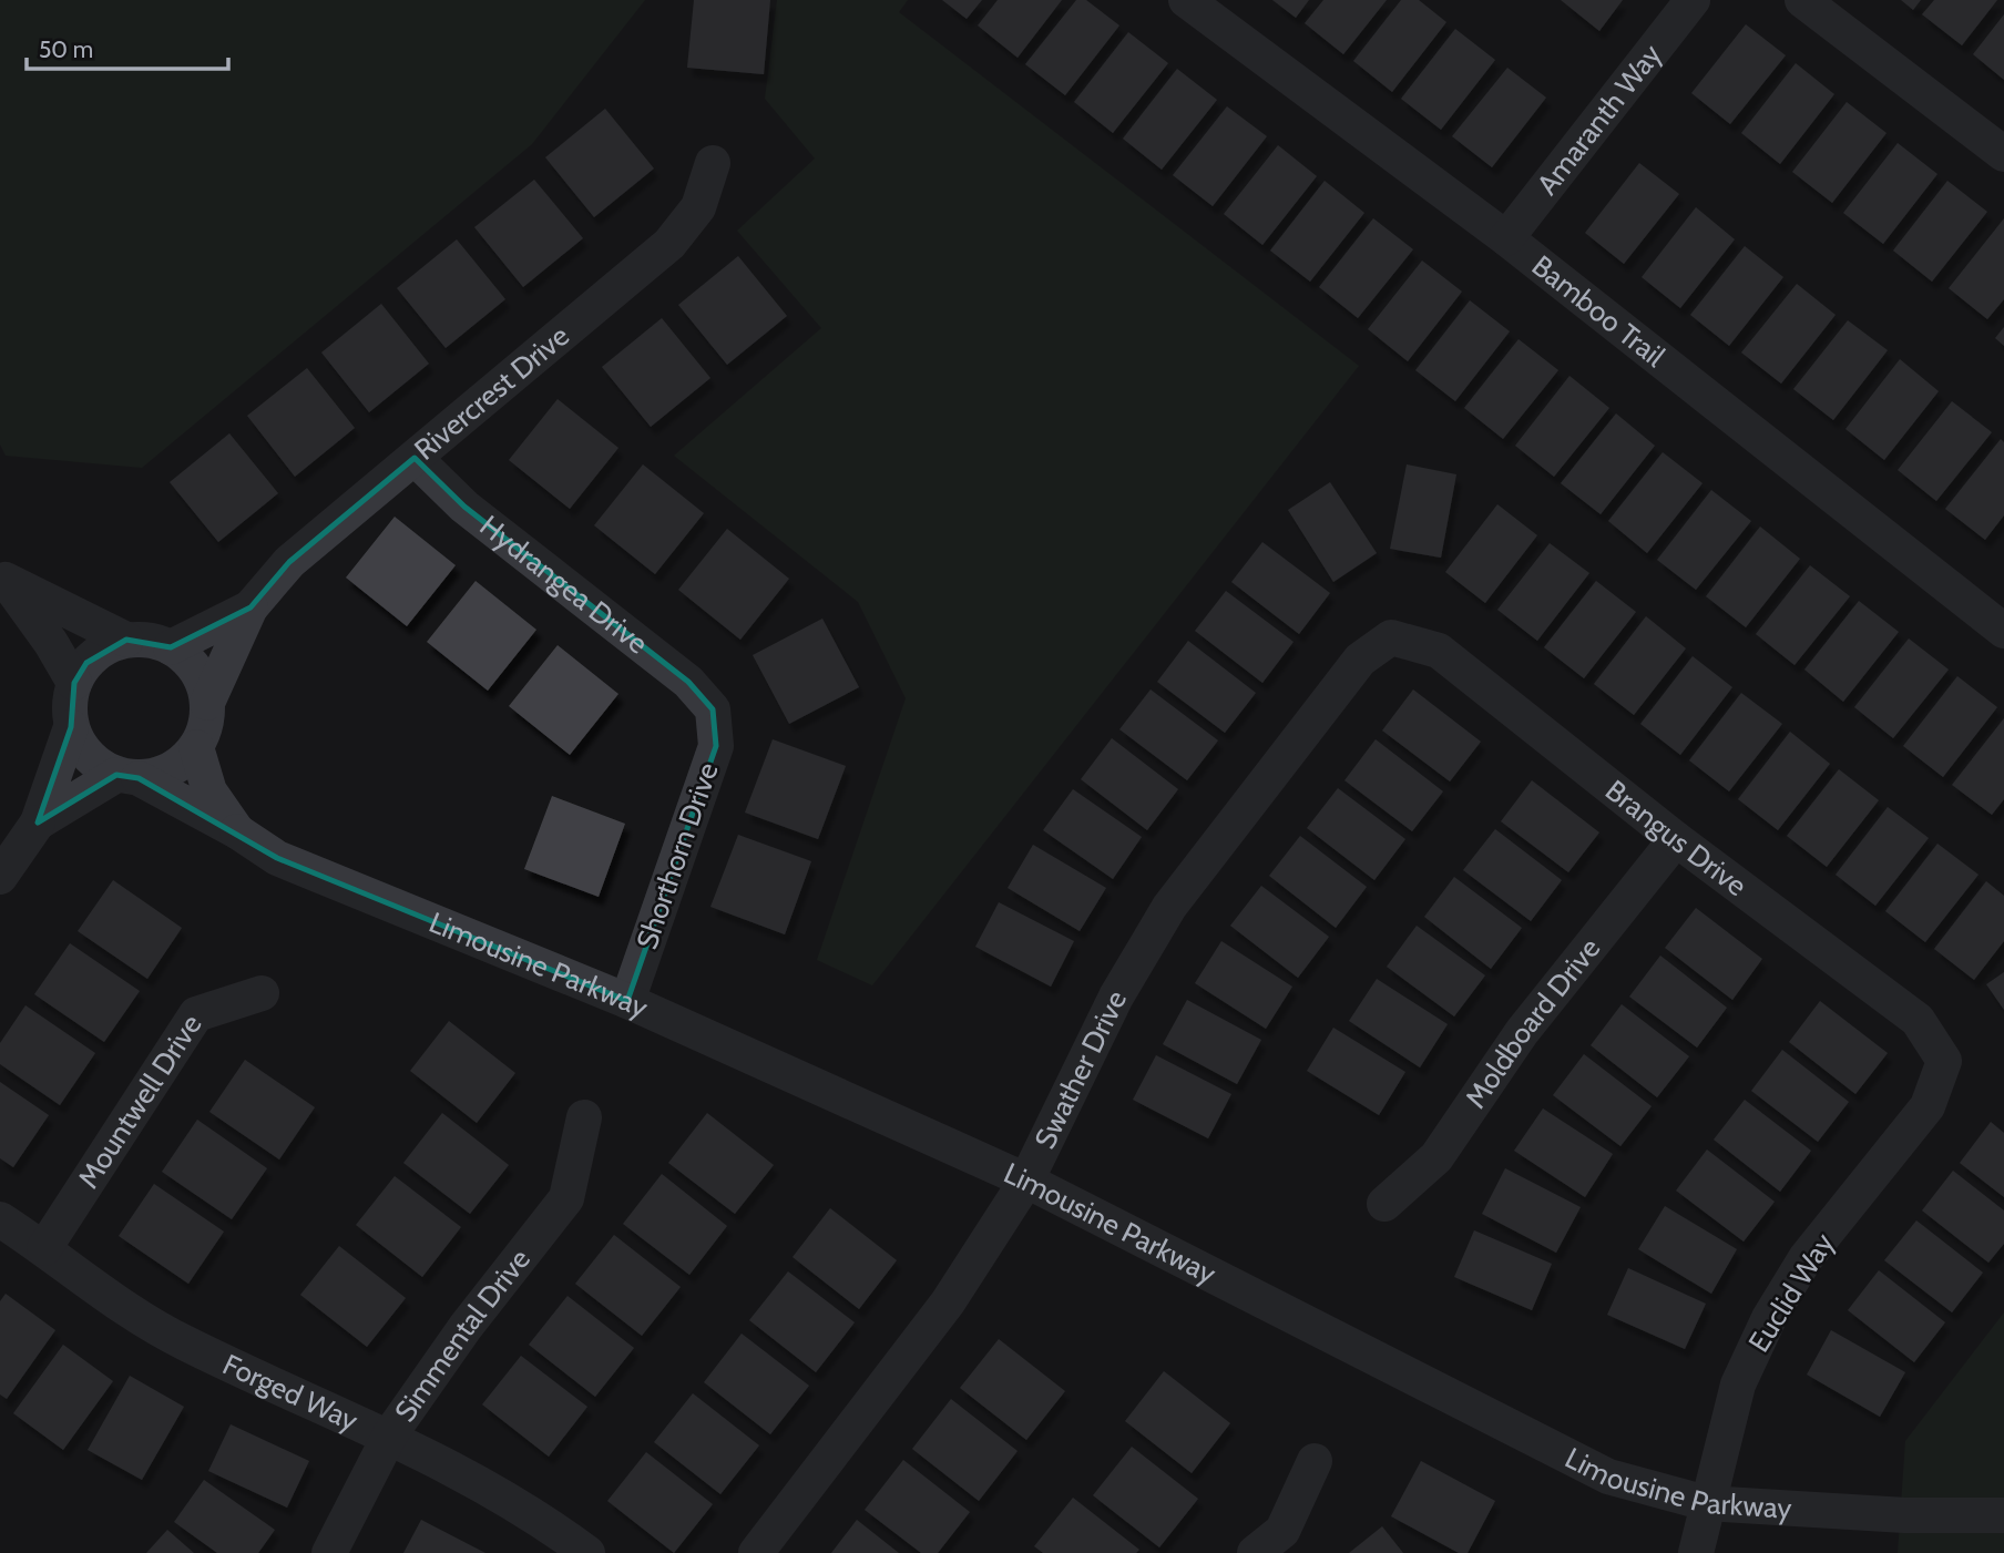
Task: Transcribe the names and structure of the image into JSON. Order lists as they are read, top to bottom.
{
  "streets": {
    "street": [
      "Amaranth Way",
      "Bamboo Trail",
      "Rivercrest Drive",
      "Hydrangea Drive",
      "Brangus Drive",
      "Shorthorn Drive",
      "Limousine Parkway",
      "Moldboard Drive",
      "Swather Drive",
      "Mountwell Drive",
      "Euclid Way",
      "Simmental Drive",
      "Forged Way"
    ]
  },
  "crossings": [
    ["Amaranth Way", "Bamboo Trail"],
    ["Rivercrest Drive", "Hydrangea Drive"],
    ["Rivercrest Drive", "Limousine Parkway"],
    ["Hydrangea Drive", "Shorthorn Drive"],
    ["Brangus Drive", "Moldboard Drive"],
    ["Brangus Drive", "Swather Drive"],
    ["Brangus Drive", "Euclid Way"],
    ["Shorthorn Drive", "Limousine Parkway"],
    ["Limousine Parkway", "Swather Drive"],
    ["Limousine Parkway", "Euclid Way"],
    ["Mountwell Drive", "Forged Way"],
    ["Simmental Drive", "Forged Way"]
  ],
  "scale_bar": "50 m"
}
